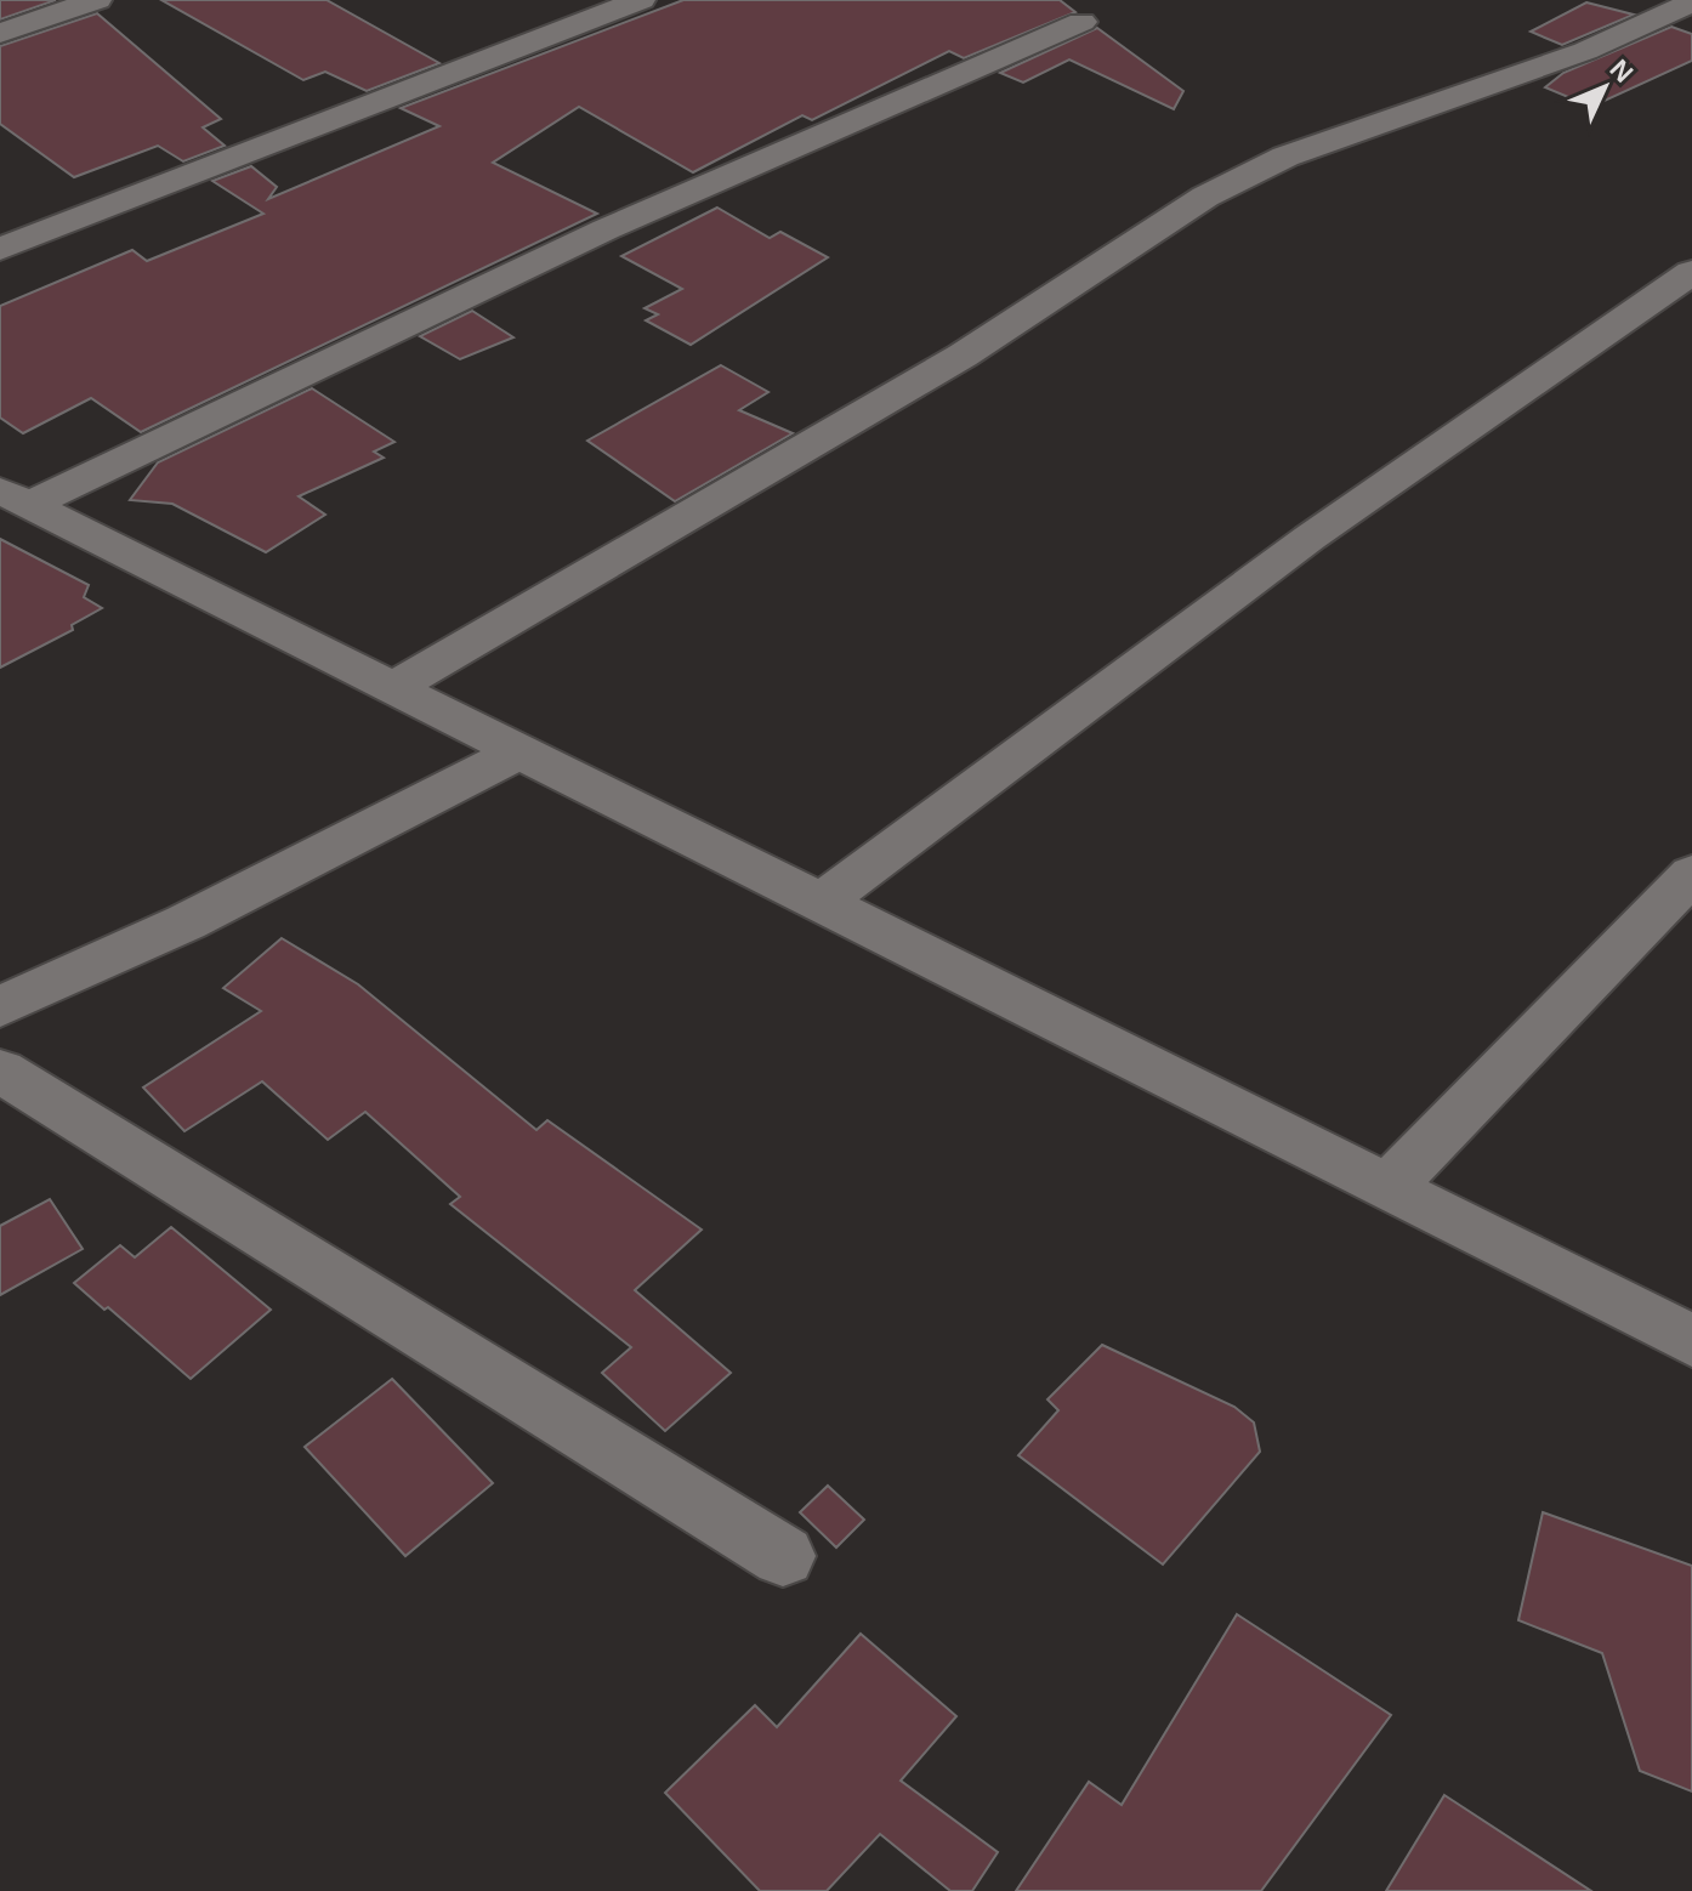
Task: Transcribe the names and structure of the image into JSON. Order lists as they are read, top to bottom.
{
  "north": "top right"
}
